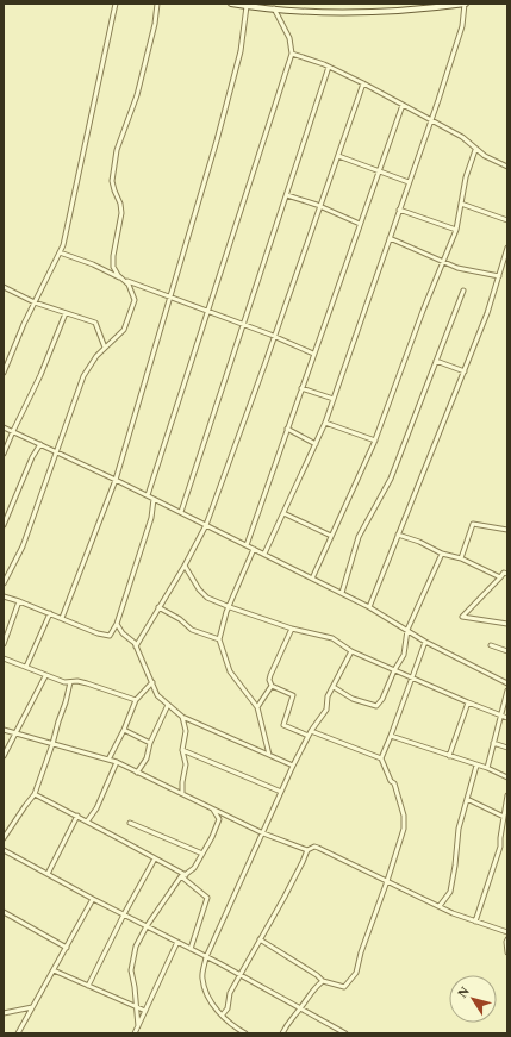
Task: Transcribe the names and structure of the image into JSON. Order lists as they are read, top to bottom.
{
  "north": "top left"
}
